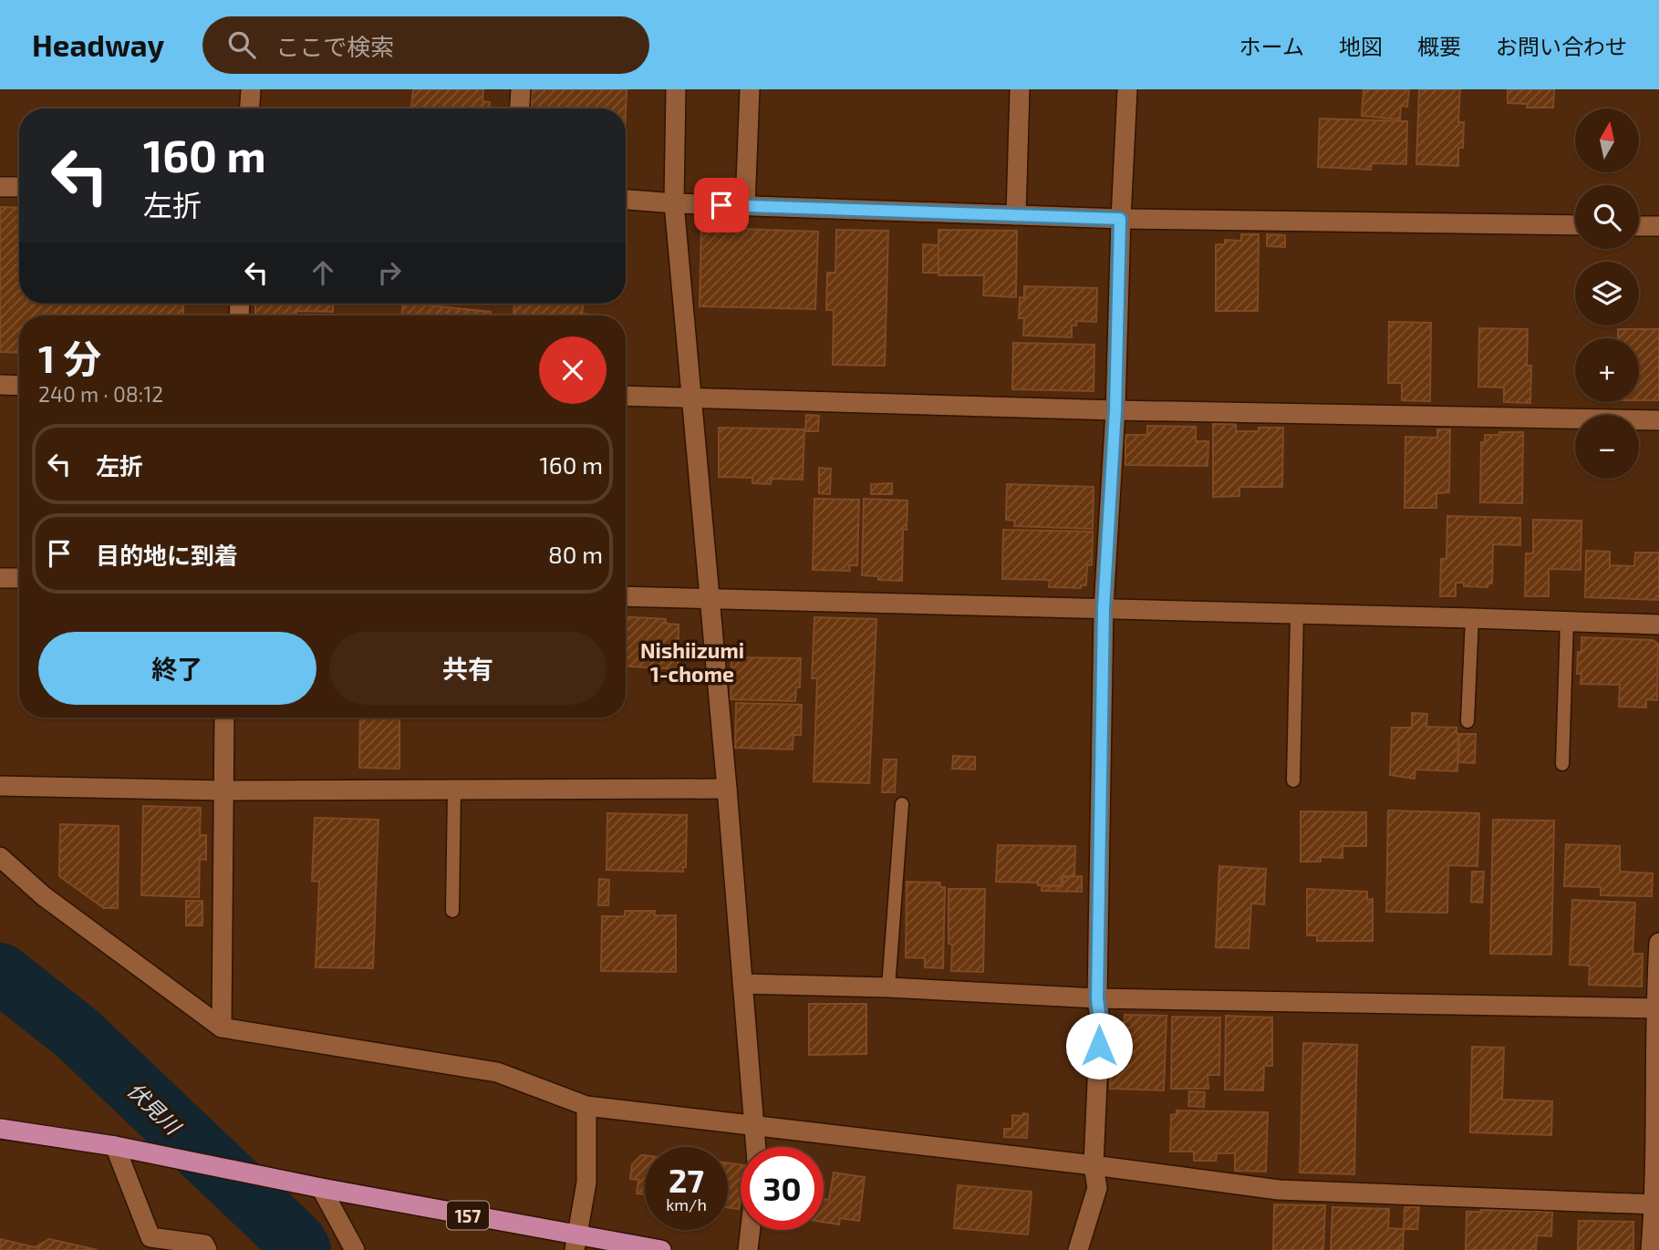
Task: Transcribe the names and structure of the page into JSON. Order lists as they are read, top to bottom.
{
  "streets": {
    "highway": ["157"]
  },
  "districts": ["Nishiizumi 1-chome"],
  "water": ["伏見川"],
  "north": "top",
  "page": {
    "header": "Headway",
    "search": "ここで検索",
    "nav": [
      "ホーム",
      "地図",
      "概要",
      "お問い合わせ"
    ],
    "map_buttons": ["+", "−"],
    "turn": ["160 m", "左折"],
    "heading": ["1 分", "240 m · 08:12"],
    "list": [
      {
        "name": "左折",
        "value": "160 m"
      },
      {
        "name": "目的地に到着",
        "value": "80 m"
      }
    ],
    "buttons": ["終了", "共有"],
    "speed": "27 km/h",
    "limit": "30"
  }
}
